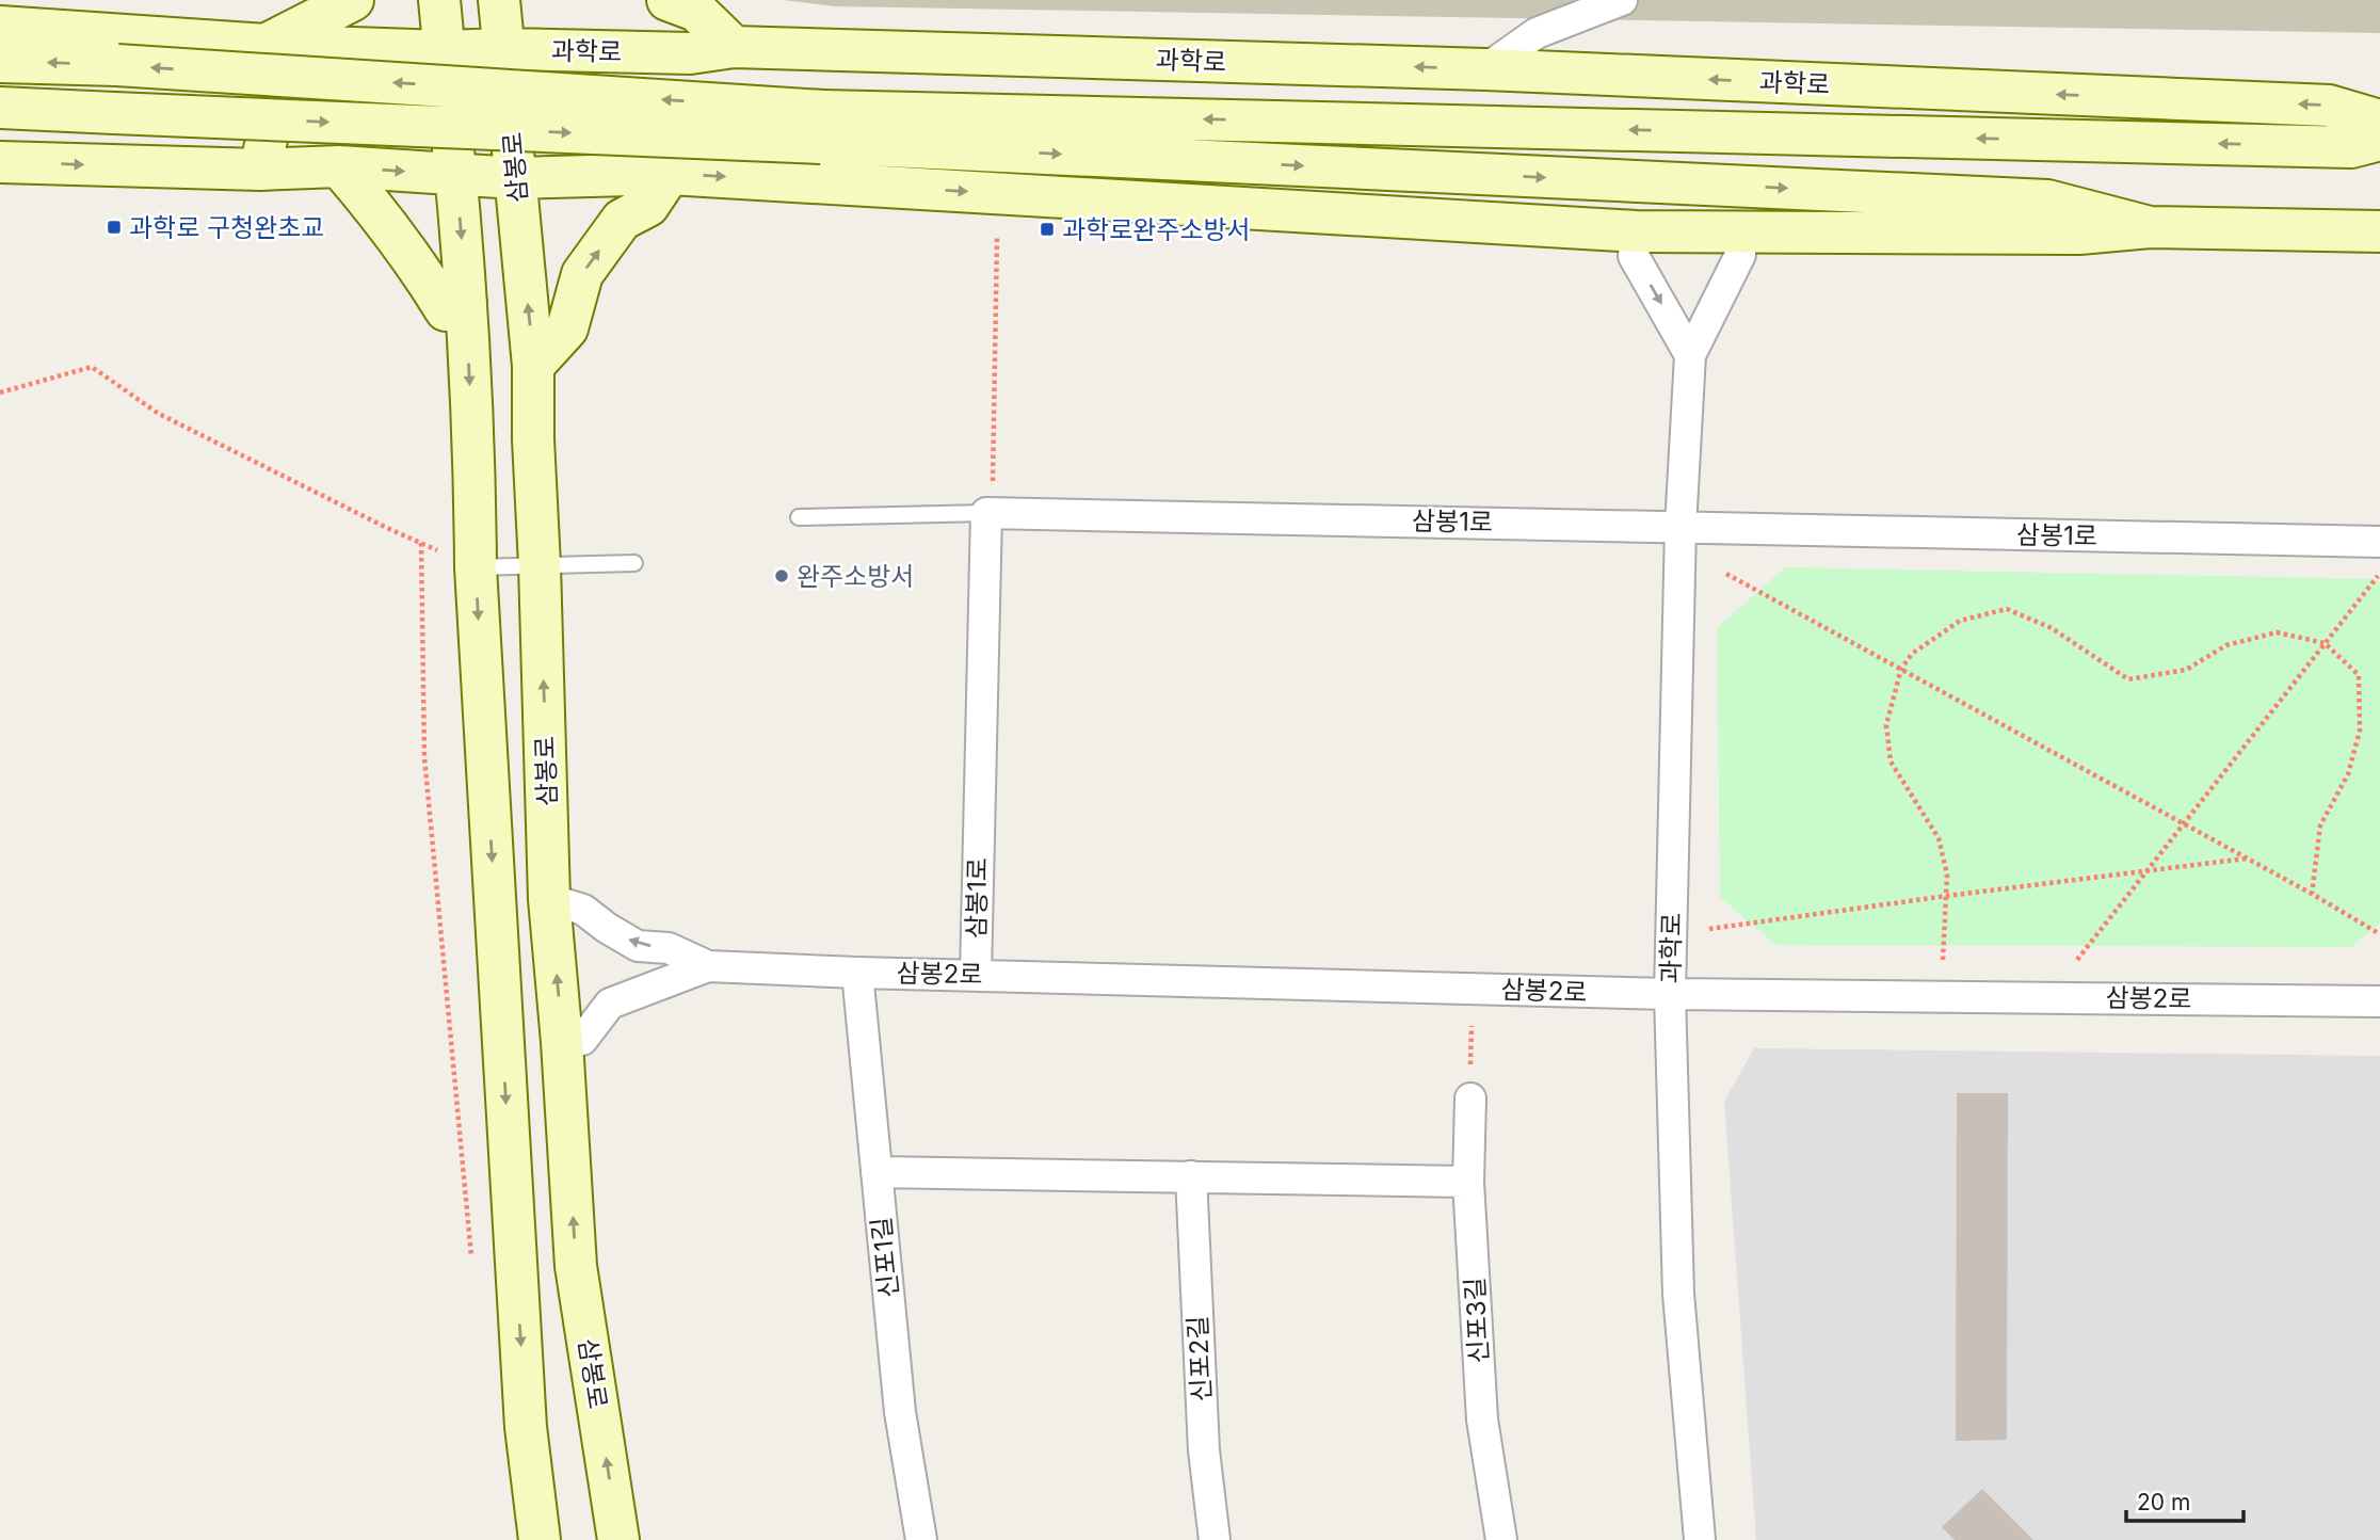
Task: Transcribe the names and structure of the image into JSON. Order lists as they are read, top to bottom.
{
  "streets": {
    "street": [
      "과학로",
      "삼봉로",
      "삼봉1로",
      "삼봉2로",
      "신포1길",
      "신포3길",
      "신포2길"
    ]
  },
  "crossings": [
    ["과학로", "삼봉로"],
    ["과학로", "삼봉1로"],
    ["과학로", "삼봉2로"],
    ["삼봉로", "삼봉2로"],
    ["삼봉1로", "삼봉2로"],
    ["삼봉2로", "신포1길"]
  ],
  "places": {
    "transit": ["과학로 구청완초교", "과학로완주소방서"],
    "other": ["완주소방서"]
  },
  "scale_bar": "20 m"
}
